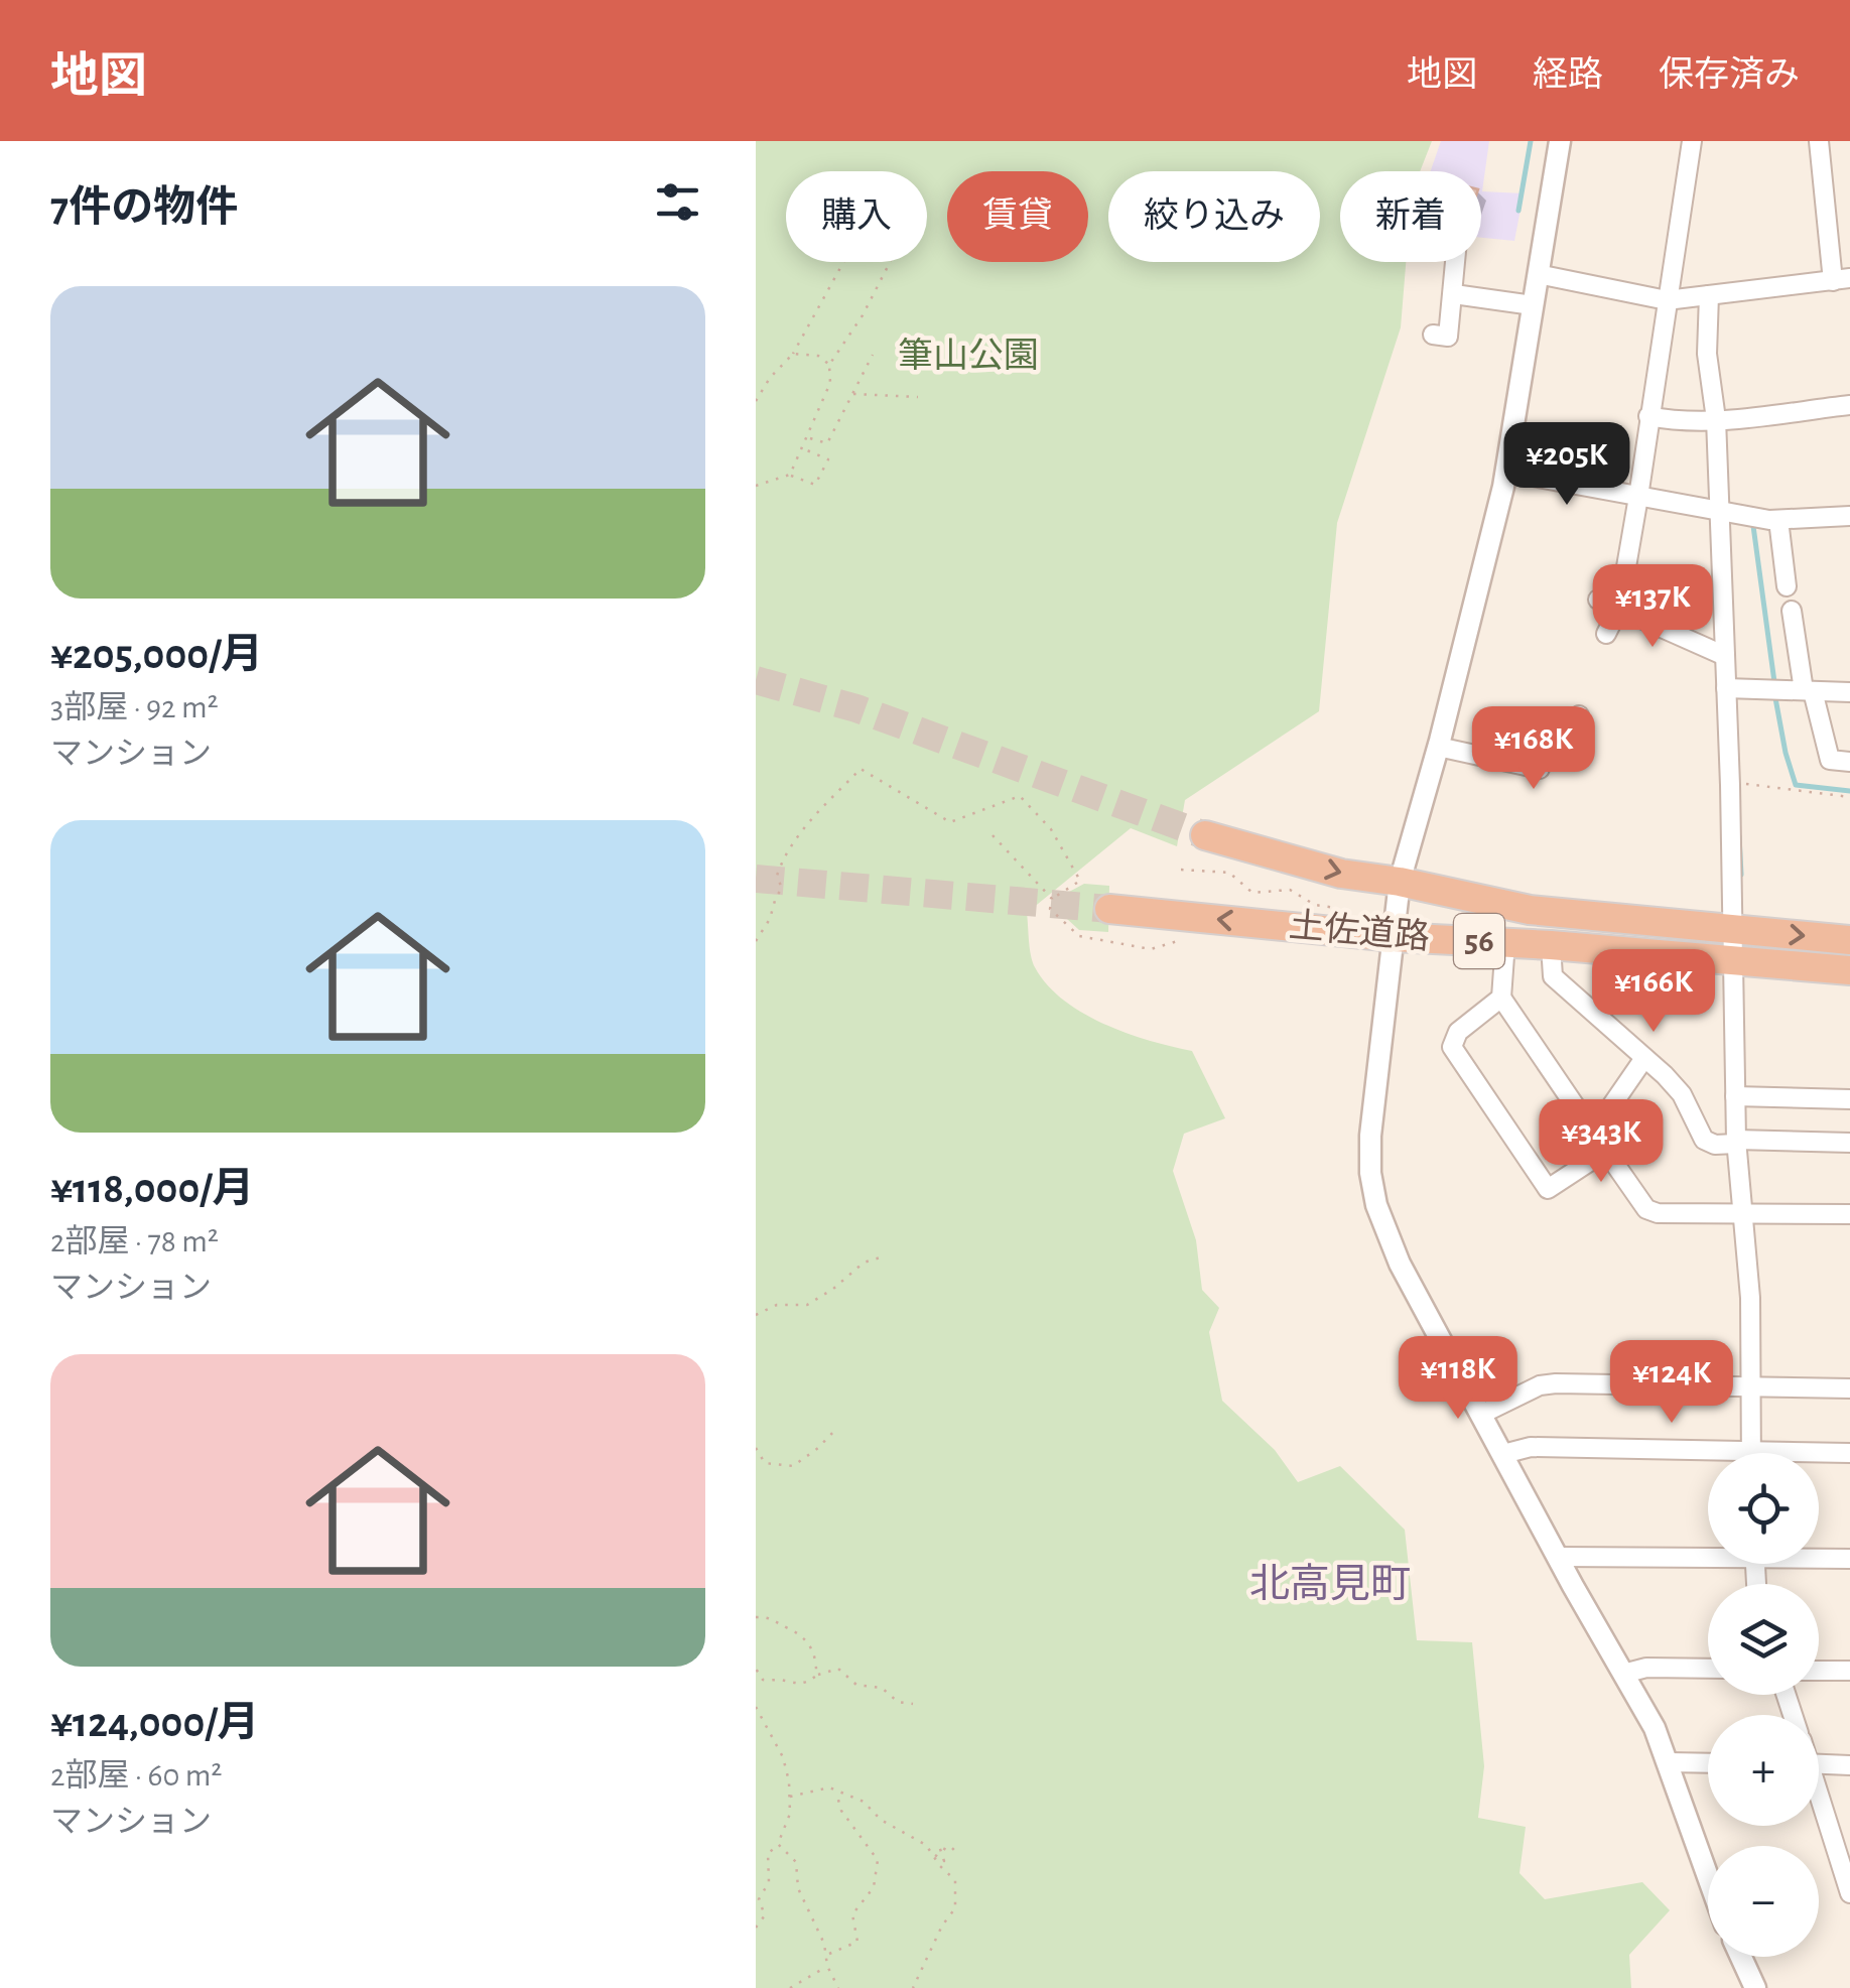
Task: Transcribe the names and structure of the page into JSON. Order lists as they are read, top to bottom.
{
  "streets": {
    "highway": ["土佐道路", "56"]
  },
  "districts": ["北高見町"],
  "parks": ["筆山公園"],
  "page": {
    "header": "地図",
    "nav": ["地図", "経路", "保存済み"],
    "heading": "7件の物件",
    "chip": [
      "購入",
      "賃貸",
      "絞り込み",
      "新着"
    ],
    "list": [
      {
        "name": "¥205,000/月",
        "note": "3部屋 · 92 m² · マンション"
      },
      {
        "name": "¥118,000/月",
        "note": "2部屋 · 78 m² · マンション"
      },
      {
        "name": "¥124,000/月",
        "note": "2部屋 · 60 m² · マンション"
      }
    ],
    "price": [
      "¥205K",
      "¥137K",
      "¥168K",
      "¥166K",
      "¥343K",
      "¥118K",
      "¥124K"
    ],
    "map_buttons": ["+", "−"]
  }
}
